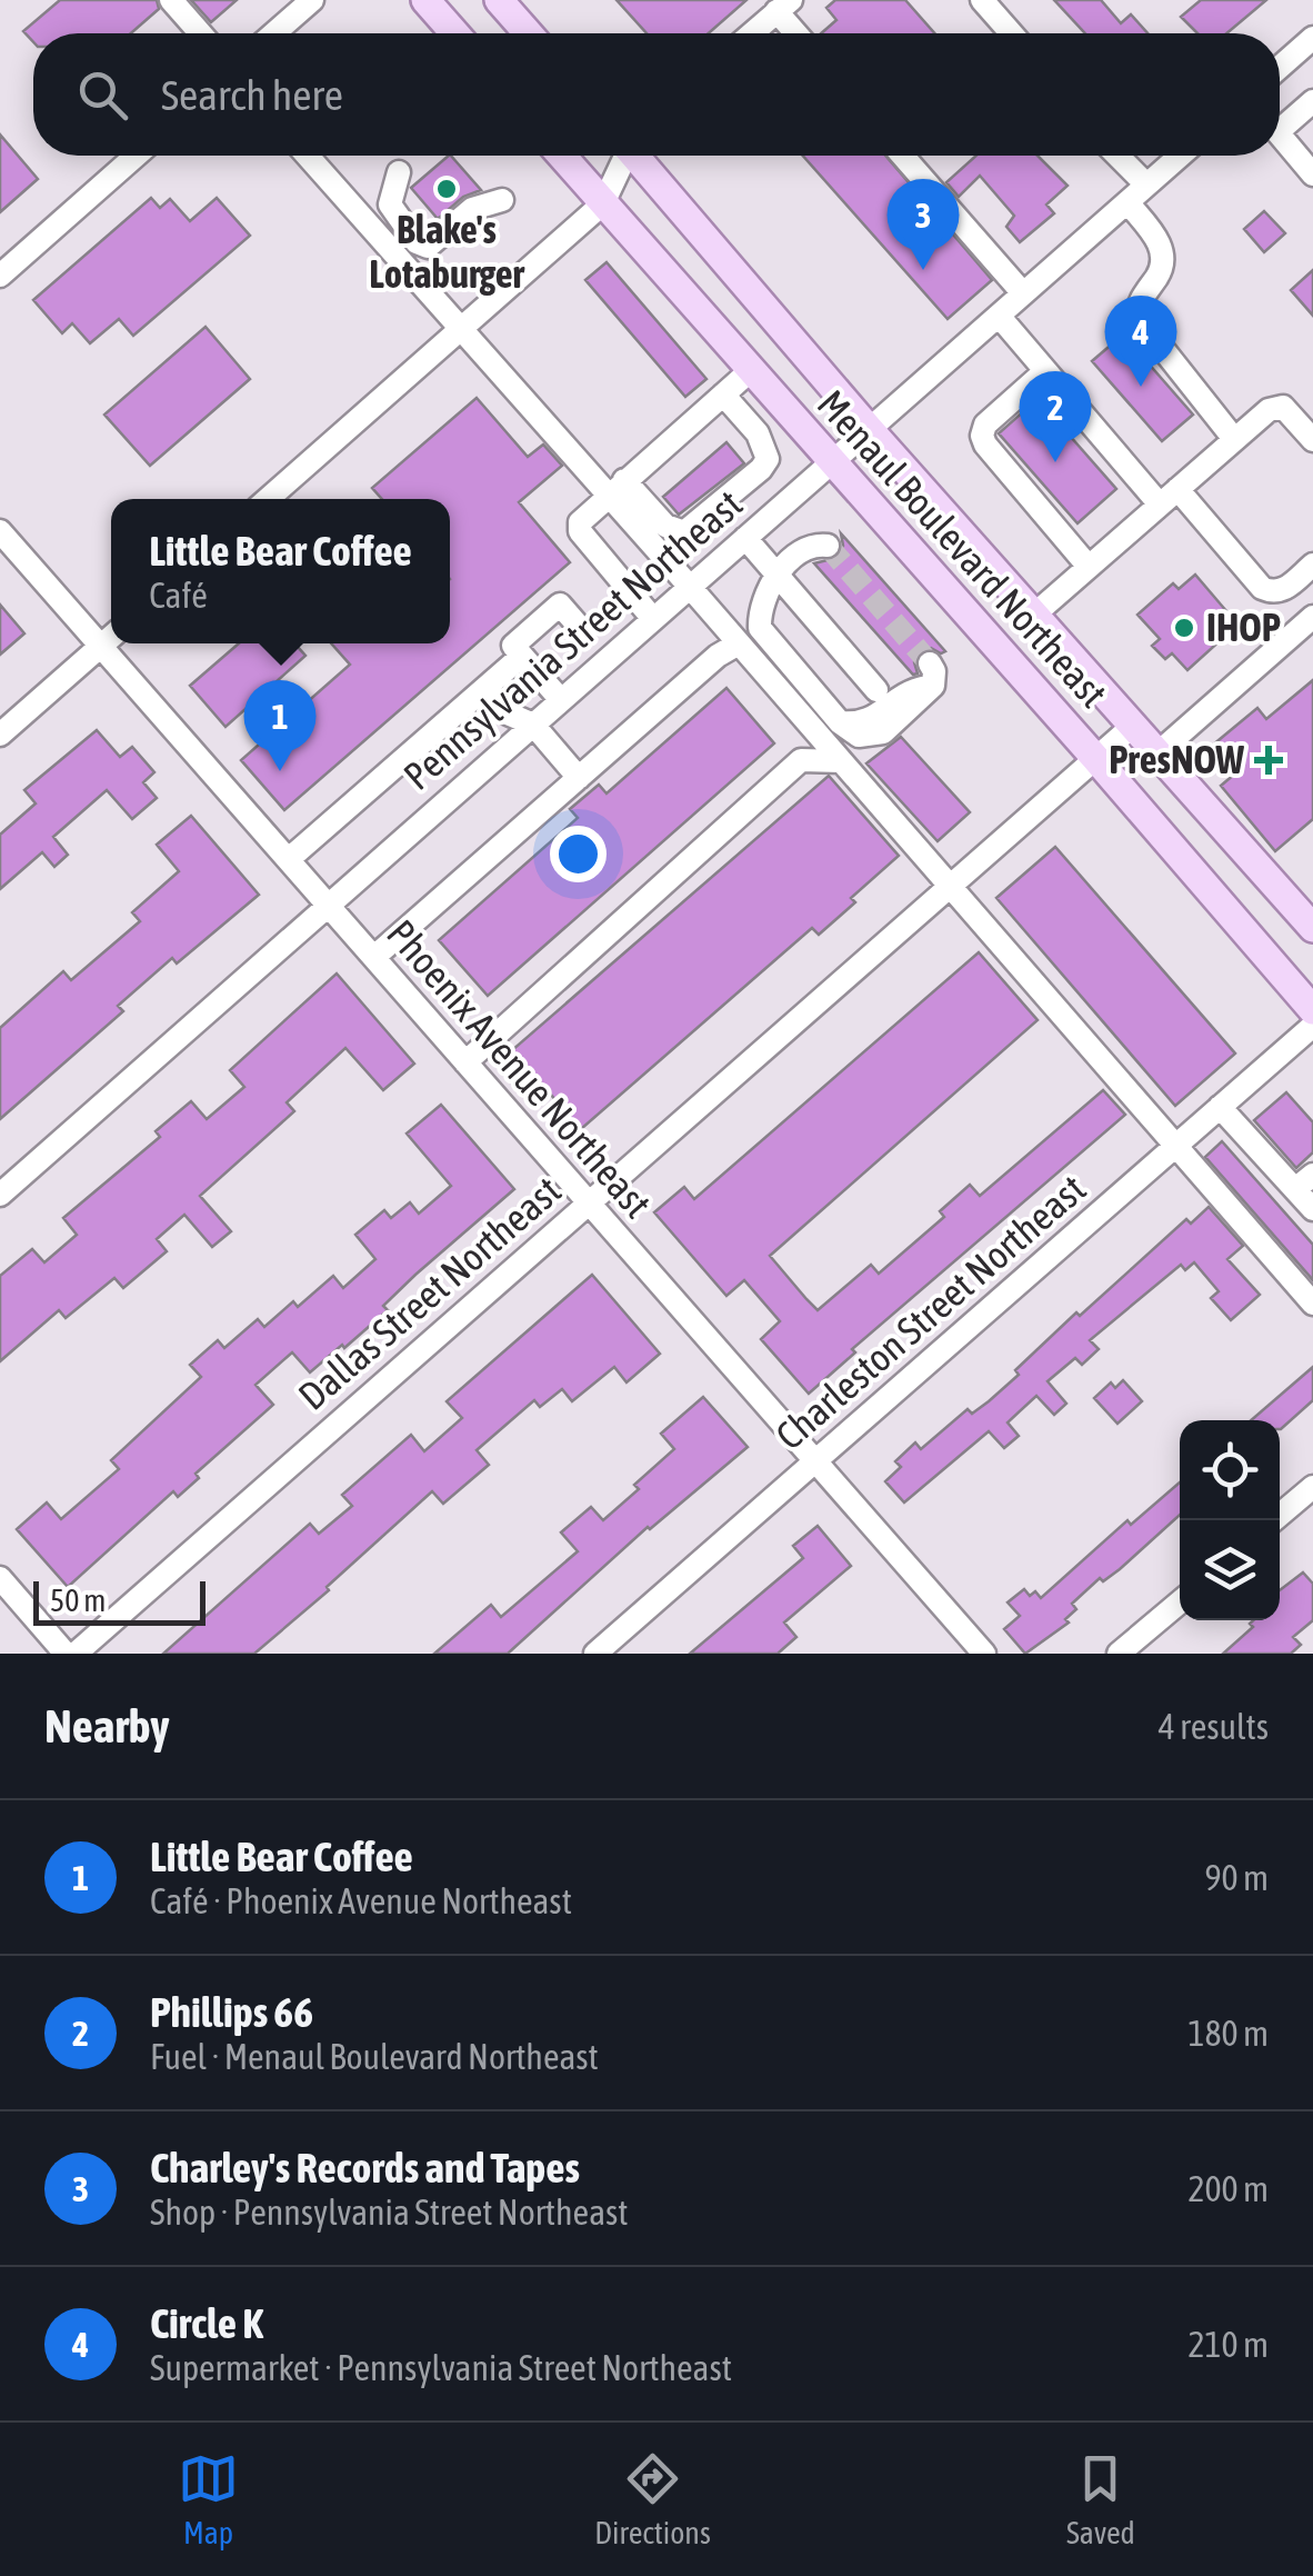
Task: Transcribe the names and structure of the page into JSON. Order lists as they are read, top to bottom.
{
  "streets": {
    "main road": ["Menaul Boulevard Northeast"],
    "street": [
      "Pennsylvania Street Northeast",
      "Phoenix Avenue Northeast",
      "Dallas Street Northeast",
      "Charleston Street Northeast"
    ]
  },
  "crossings": [
    ["Menaul Boulevard Northeast", "Pennsylvania Street Northeast"],
    ["Menaul Boulevard Northeast", "Dallas Street Northeast"],
    ["Pennsylvania Street Northeast", "Phoenix Avenue Northeast"],
    ["Phoenix Avenue Northeast", "Dallas Street Northeast"],
    ["Phoenix Avenue Northeast", "Charleston Street Northeast"]
  ],
  "places": {
    "other": ["Blake's Lotaburger", "IHOP"],
    "health": ["PresNOW"]
  },
  "scale_bar": "50 m",
  "page": {
    "search": "Search here",
    "pins": [
      "3",
      "4",
      "2",
      "1"
    ],
    "popup": ["Little Bear Coffee", "Café"],
    "scale": "50 m",
    "heading": ["Nearby", "4 results"],
    "list": [
      {
        "mark": "1",
        "name": "Little Bear Coffee",
        "note": "Café · Phoenix Avenue Northeast",
        "value": "90 m"
      },
      {
        "mark": "2",
        "name": "Phillips 66",
        "note": "Fuel · Menaul Boulevard Northeast",
        "value": "180 m"
      },
      {
        "mark": "3",
        "name": "Charley's Records and Tapes",
        "note": "Shop · Pennsylvania Street Northeast",
        "value": "200 m"
      },
      {
        "mark": "4",
        "name": "Circle K",
        "note": "Supermarket · Pennsylvania Street Northeast",
        "value": "210 m"
      }
    ],
    "nav": ["Map", "Directions", "Saved"]
  }
}
